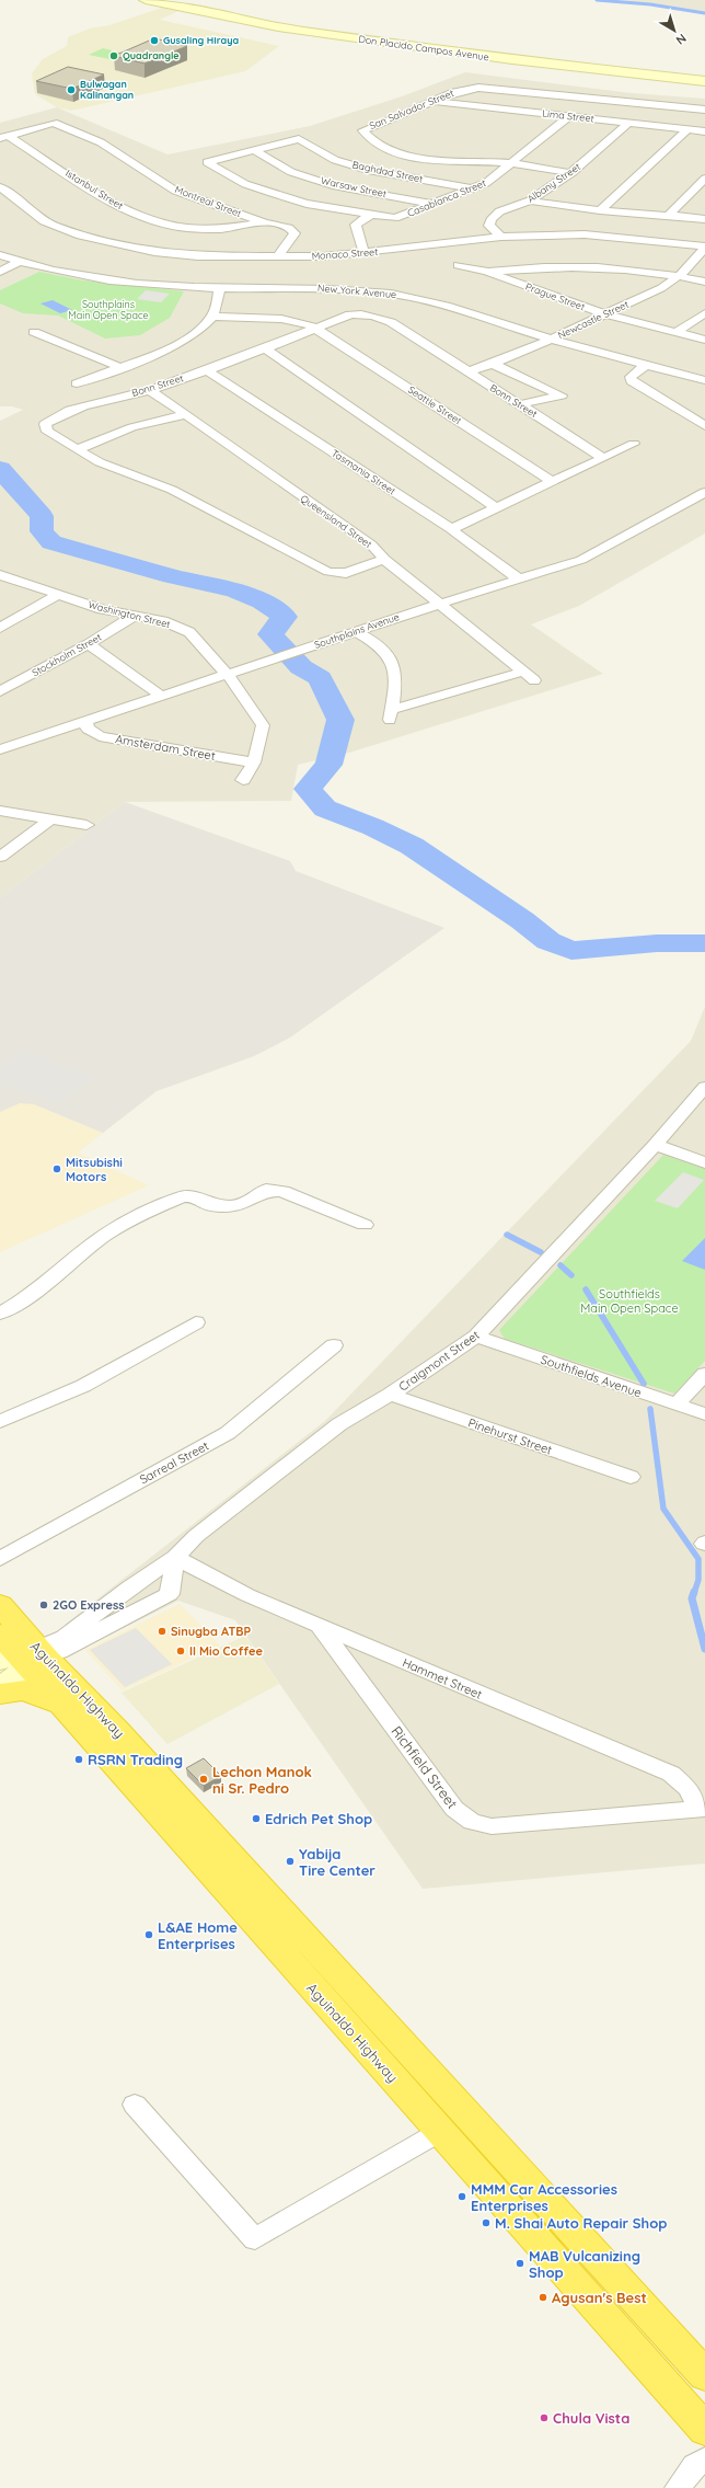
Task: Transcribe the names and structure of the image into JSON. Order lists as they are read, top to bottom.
{
  "streets": {
    "highway": ["Aguinaldo Highway"],
    "main road": ["Don Placido Campos Avenue"],
    "street": [
      "San Salvador Street",
      "Lima Street",
      "Baghdad Street",
      "Albany Street",
      "Warsaw Street",
      "Istanbul Street",
      "Casablanca Street",
      "Montreal Street",
      "Monaco Street",
      "New York Avenue",
      "Prague Street",
      "Newcastle Street",
      "Bonn Street",
      "Seattle Street",
      "Tasmania Street",
      "Queensland Street",
      "Washington Street",
      "Southplains Avenue",
      "Stockholm Street",
      "Amsterdam Street",
      "Craigmont Street",
      "Southfields Avenue",
      "Pinehurst Street",
      "Sarreal Street",
      "Hammet Street",
      "Richfield Street"
    ]
  },
  "crossings": [
    ["San Salvador Street", "Lima Street"],
    ["San Salvador Street", "Albany Street"],
    ["San Salvador Street", "Casablanca Street"],
    ["Lima Street", "Albany Street"],
    ["Lima Street", "Casablanca Street"],
    ["Baghdad Street", "Warsaw Street"],
    ["Baghdad Street", "Casablanca Street"],
    ["Albany Street", "Monaco Street"],
    ["Warsaw Street", "Casablanca Street"],
    ["Istanbul Street", "Montreal Street"],
    ["Montreal Street", "Monaco Street"],
    ["Monaco Street", "Newcastle Street"],
    ["New York Avenue", "Newcastle Street"],
    ["Prague Street", "Newcastle Street"],
    ["Newcastle Street", "Bonn Street"],
    ["Bonn Street", "Seattle Street"],
    ["Bonn Street", "Tasmania Street"],
    ["Bonn Street", "Queensland Street"],
    ["Tasmania Street", "Southplains Avenue"],
    ["Queensland Street", "Southplains Avenue"],
    ["Washington Street", "Southplains Avenue"],
    ["Washington Street", "Stockholm Street"],
    ["Washington Street", "Amsterdam Street"],
    ["Southplains Avenue", "Amsterdam Street"],
    ["Craigmont Street", "Southfields Avenue"],
    ["Craigmont Street", "Pinehurst Street"],
    ["Craigmont Street", "Hammet Street"],
    ["Craigmont Street", "Aguinaldo Highway"],
    ["Hammet Street", "Richfield Street"]
  ],
  "parks": ["Southplains Main Open Space", "Southfields Main Open Space"],
  "places": [
    "Gusaling HIraya",
    "Quadrangle",
    "Bulwagan Kalinangan",
    "Mitsubishi Motors",
    "2GO Express",
    "Sinugba ATBP",
    "Il Mio Coffee",
    "RSRN Trading",
    "Lechon Manok ni Sr. Pedro",
    "Edrich Pet Shop",
    "Yabija Tire Center",
    "L&AE Home Enterprises",
    "MMM Car Accessories Enterprises",
    "M. Shai Auto Repair Shop",
    "MAB Vulcanizing Shop",
    "Agusan's Best",
    "Chula Vista"
  ],
  "north": "bottom right"
}
